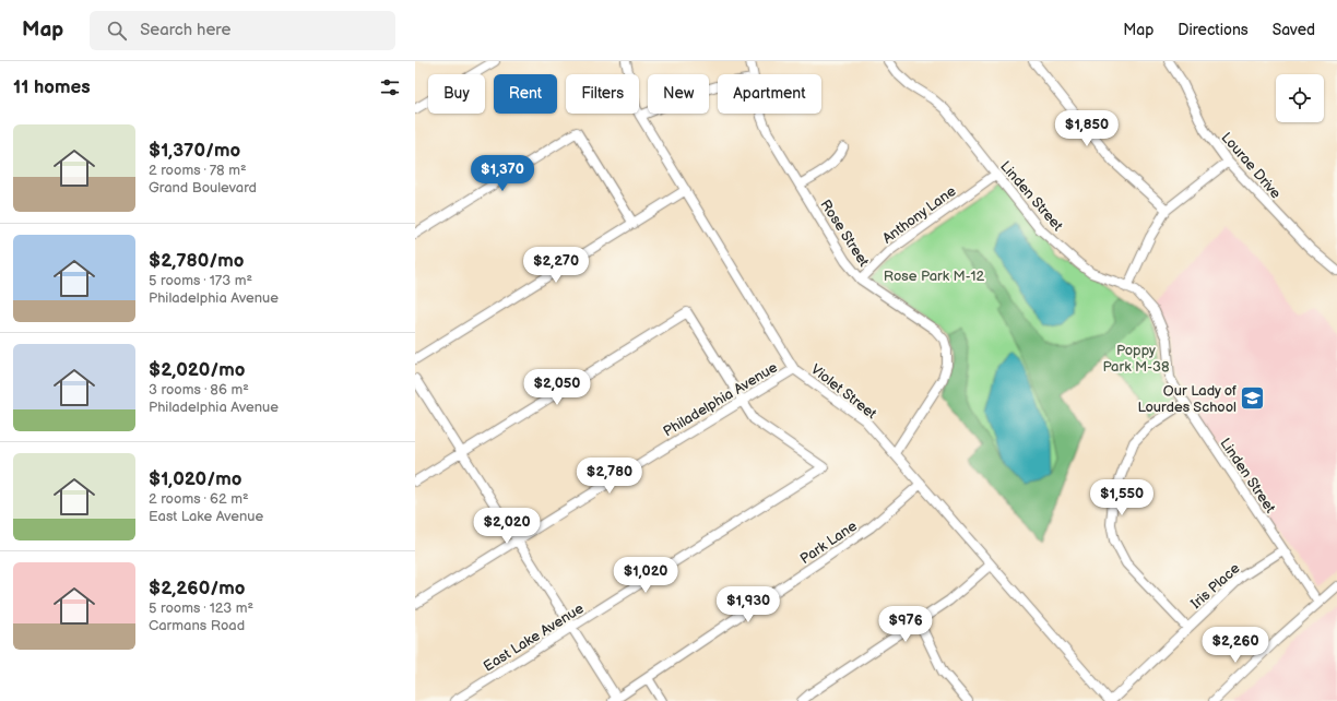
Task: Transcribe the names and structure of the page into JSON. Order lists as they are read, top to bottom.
{
  "streets": {
    "street": [
      "Lourae Drive",
      "Linden Street",
      "Anthony Lane",
      "Rose Street",
      "Violet Street",
      "Philadelphia Avenue",
      "Park Lane",
      "Iris Place",
      "East Lake Avenue"
    ]
  },
  "crossings": [
    ["Linden Street", "Anthony Lane"],
    ["Linden Street", "Iris Place"],
    ["Anthony Lane", "Rose Street"],
    ["Rose Street", "Violet Street"],
    ["Violet Street", "Philadelphia Avenue"],
    ["Violet Street", "Park Lane"],
    ["Violet Street", "Iris Place"],
    ["Philadelphia Avenue", "East Lake Avenue"]
  ],
  "parks": ["Rose Park M-12", "Poppy Park M-38"],
  "places": {
    "school or university": ["Our Lady of Lourdes School"]
  },
  "page": {
    "header": "Map",
    "search": "Search here",
    "nav": ["Map", "Directions", "Saved"],
    "heading": "11 homes",
    "chip": [
      "Buy",
      "Rent",
      "Filters",
      "New",
      "Apartment"
    ],
    "price": [
      "$1,850",
      "$1,370",
      "$2,270",
      "$2,050",
      "$2,780",
      "$1,550",
      "$2,020",
      "$1,020",
      "$1,930",
      "$976",
      "$2,260"
    ],
    "list": [
      {
        "name": "$1,370/mo",
        "note": "2 rooms · 78 m² · Grand Boulevard"
      },
      {
        "name": "$2,780/mo",
        "note": "5 rooms · 173 m² · Philadelphia Avenue"
      },
      {
        "name": "$2,020/mo",
        "note": "3 rooms · 86 m² · Philadelphia Avenue"
      },
      {
        "name": "$1,020/mo",
        "note": "2 rooms · 62 m² · East Lake Avenue"
      },
      {
        "name": "$2,260/mo",
        "note": "5 rooms · 123 m² · Carmans Road"
      }
    ]
  }
}
